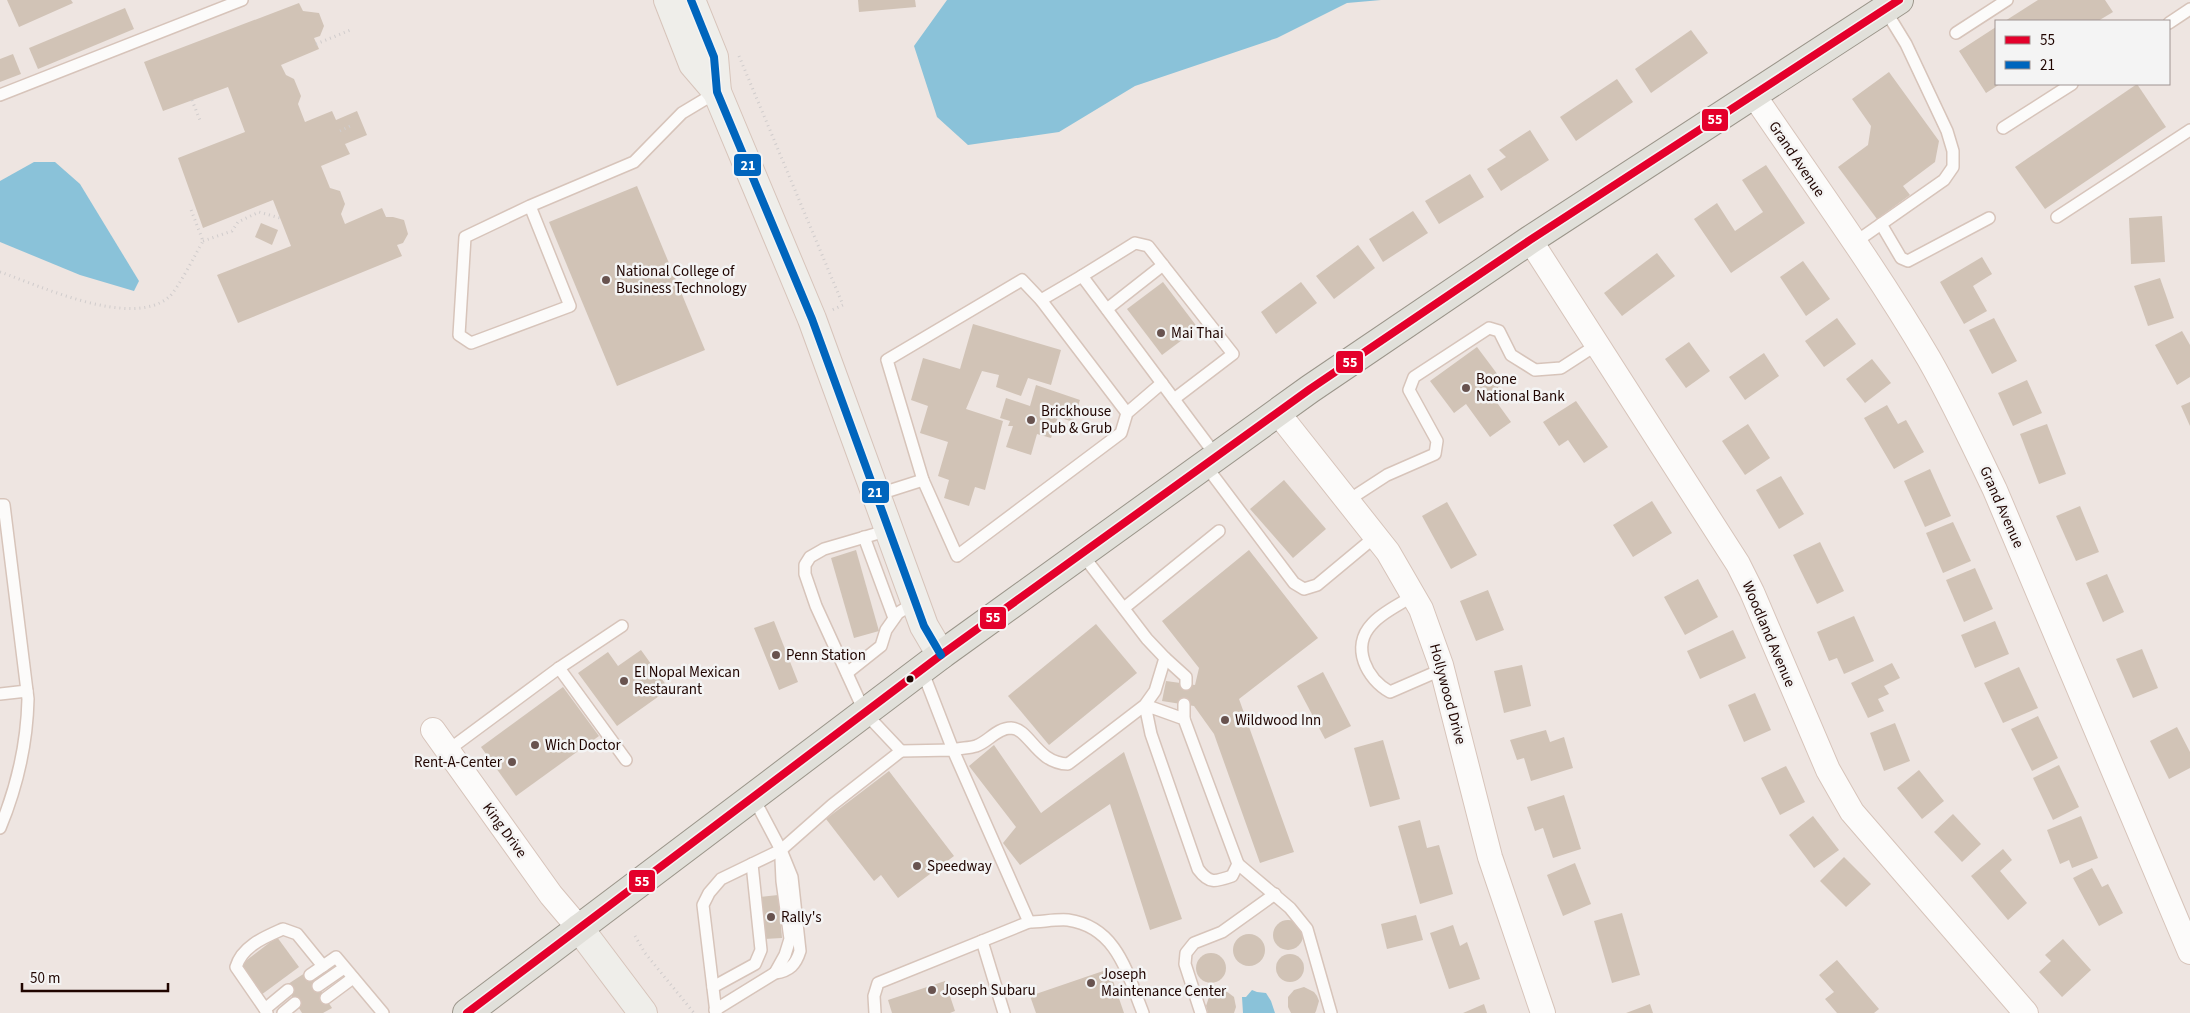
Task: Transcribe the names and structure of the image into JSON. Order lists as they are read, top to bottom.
{
  "streets": {
    "street": [
      "Grand Avenue",
      "Woodland Avenue",
      "Hollywood Drive",
      "King Drive"
    ]
  },
  "places": [
    "National College of Business Technology",
    "Mai Thai",
    "Boone National Bank",
    "Brickhouse Pub & Grub",
    "Penn Station",
    "El Nopal Mexican Restaurant",
    "Wildwood Inn",
    "Wich Doctor",
    "Rent-A-Center",
    "Speedway",
    "Rally's",
    "Joseph Maintenance Center",
    "Joseph Subaru"
  ],
  "lines": ["transit line 55", "transit line 21"],
  "legend": ["55", "21"],
  "scale_bar": "50 m"
}
